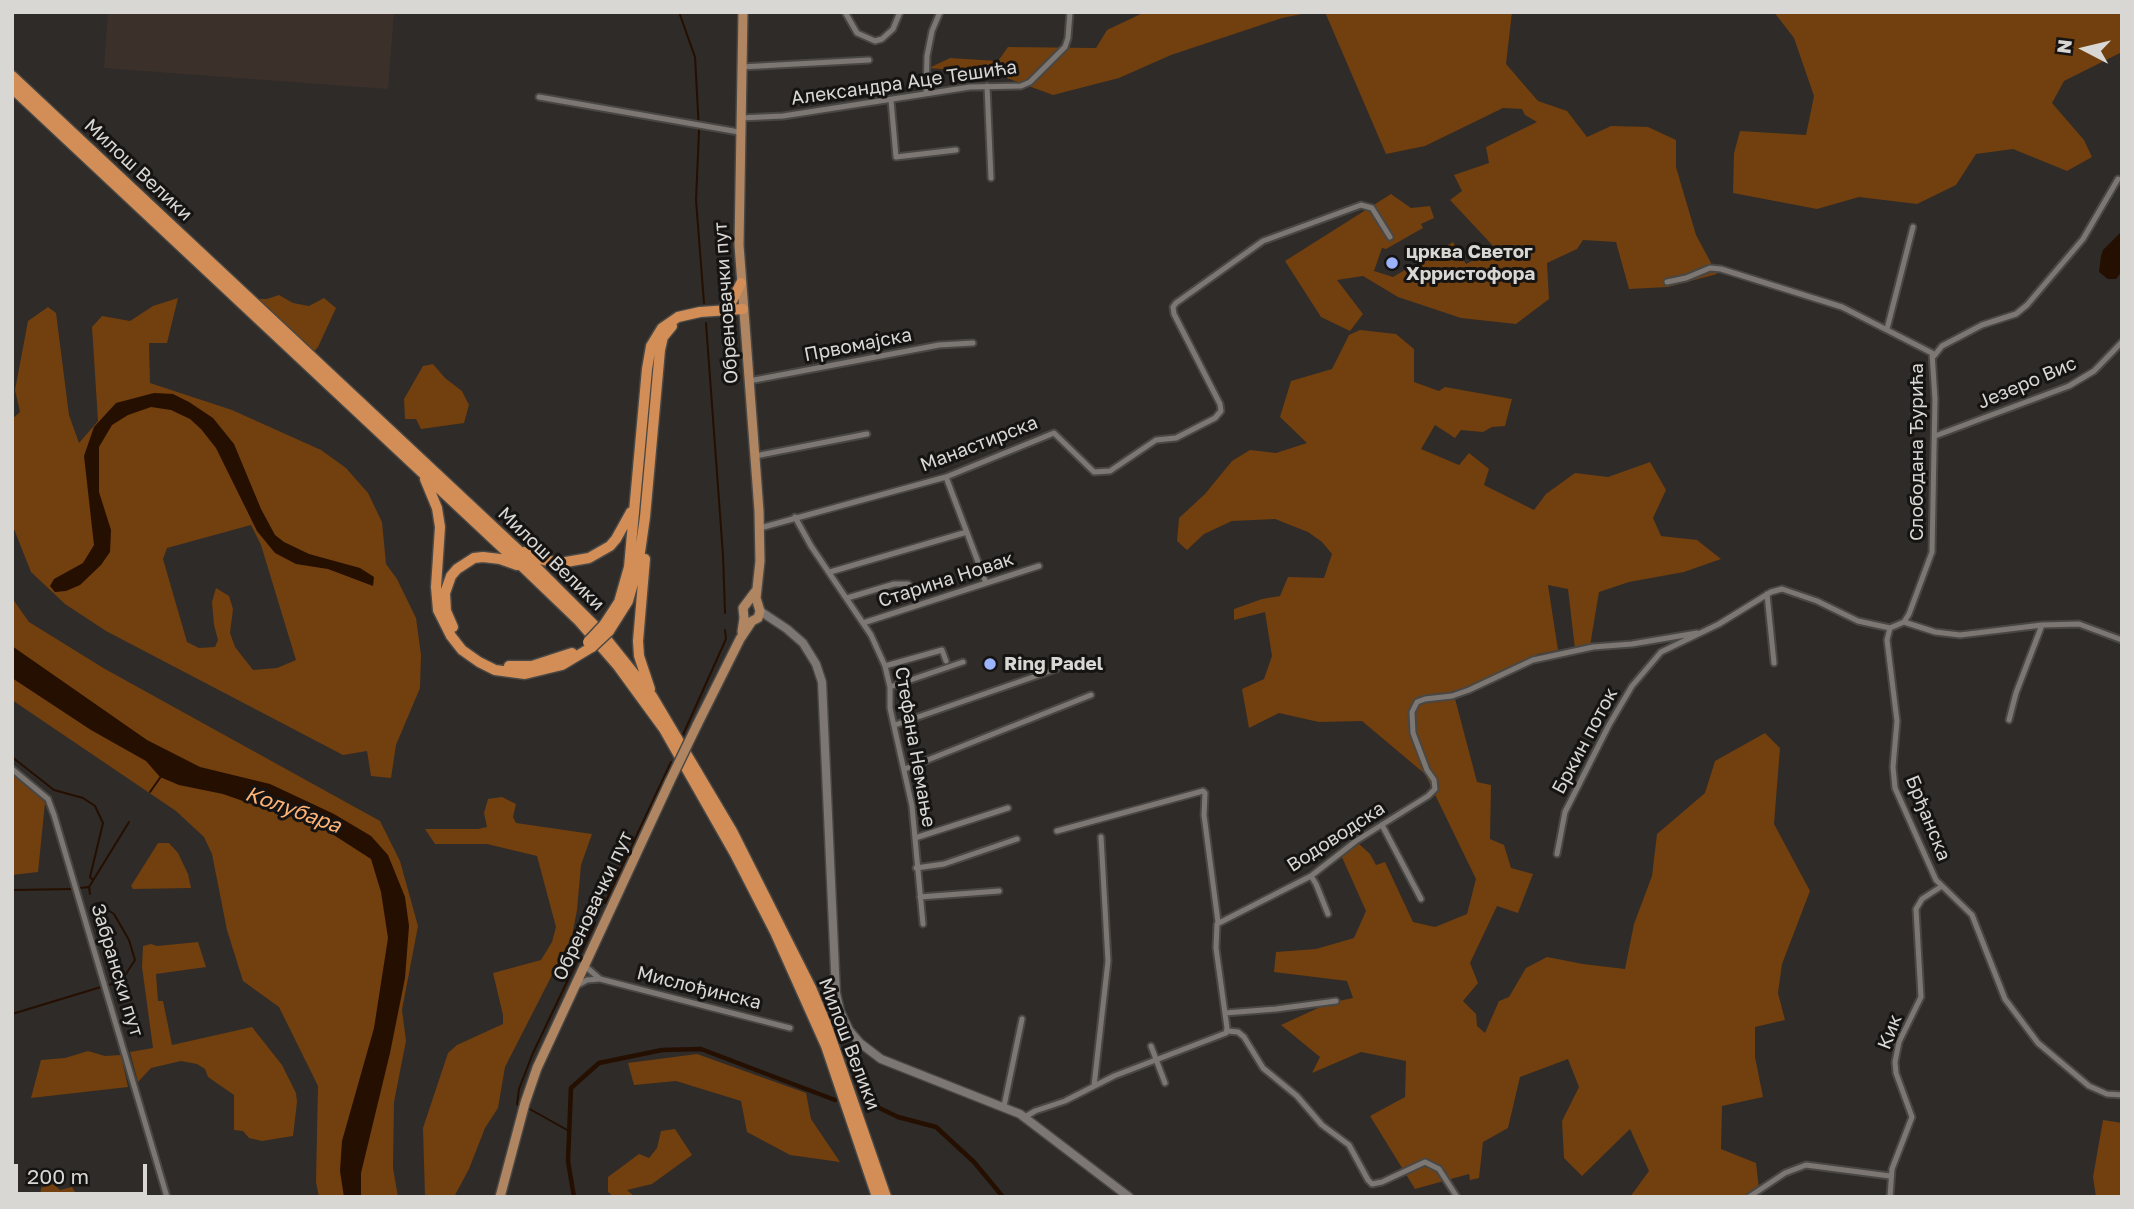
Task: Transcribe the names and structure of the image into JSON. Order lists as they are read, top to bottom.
{
  "streets": {
    "highway": ["Милош Велики"],
    "main road": ["Обреновачки пут"],
    "street": [
      "Александра Аце Тешића",
      "Првомајска",
      "Језеро Вис",
      "Манастирска",
      "Слободана Ђурића",
      "Старина Новак",
      "Бркин поток",
      "Стефана Немање",
      "Брђанска",
      "Водоводска",
      "Забрански пут",
      "Мислођинска",
      "Кик"
    ]
  },
  "crossings": [
    ["Александра Аце Тешића", "Обреновачки пут"],
    ["Обреновачки пут", "Првомајска"],
    ["Обреновачки пут", "Манастирска"],
    ["Обреновачки пут", "Мислођинска"],
    ["Језеро Вис", "Слободана Ђурића"],
    ["Манастирска", "Стефана Немање"],
    ["Старина Новак", "Стефана Немање"],
    ["Бркин поток", "Водоводска"],
    ["Брђанска", "Кик"]
  ],
  "water": ["Колубара"],
  "places": ["црква Светог Хрристофора", "Ring Padel"],
  "scale_bar": "200 m",
  "north": "left"
}
